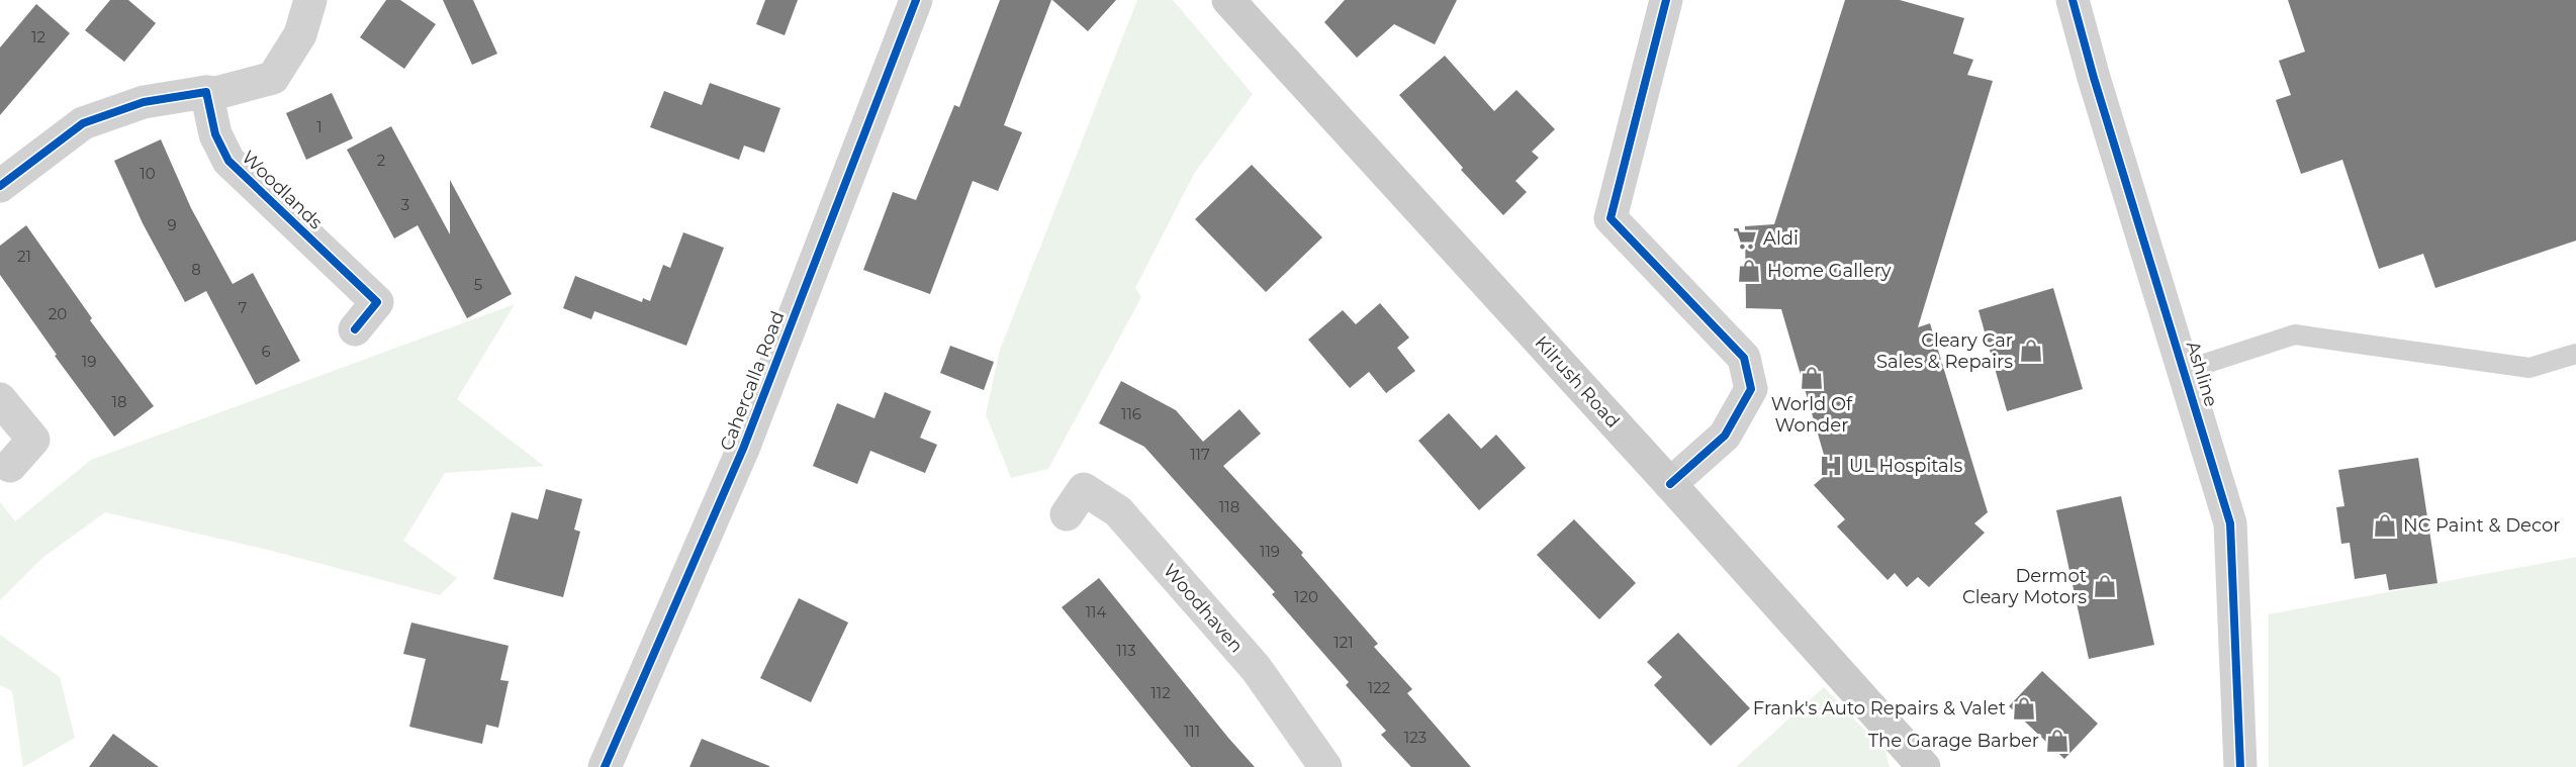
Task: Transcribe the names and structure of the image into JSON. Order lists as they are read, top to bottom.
{
  "streets": {
    "main road": ["Kilrush Road"],
    "street": [
      "Woodlands",
      "Ashline",
      "Cahercalla Road",
      "Woodhaven"
    ]
  },
  "places": {
    "supermarket": ["Aldi"],
    "shop": [
      "Home Gallery",
      "Cleary Car Sales & Repairs",
      "World Of Wonder",
      "NC Paint & Decor",
      "Dermot Cleary Motors",
      "Frank's Auto Repairs & Valet",
      "The Garage Barber"
    ],
    "hospital": ["UL Hospitals"]
  },
  "house_numbers": [
    "12",
    "1",
    "2",
    "10",
    "3",
    "9",
    "21",
    "8",
    "5",
    "7",
    "20",
    "6",
    "19",
    "18",
    "116",
    "117",
    "118",
    "119",
    "120",
    "114",
    "121",
    "113",
    "122",
    "112",
    "111",
    "123"
  ]
}
